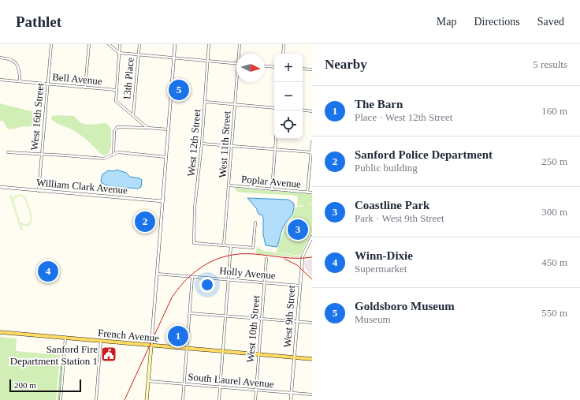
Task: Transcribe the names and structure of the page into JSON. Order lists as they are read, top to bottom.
{
  "streets": {
    "main road": ["French Avenue"],
    "street": [
      "Bell Avenue",
      "13th Place",
      "West 16th Street",
      "West 12th Street",
      "West 11th Street",
      "Poplar Avenue",
      "William Clark Avenue",
      "Holly Avenue",
      "West 9th Street",
      "West 10th Street",
      "South Laurel Avenue"
    ]
  },
  "crossings": [
    ["Bell Avenue", "West 16th Street"],
    ["West 16th Street", "William Clark Avenue"],
    ["West 12th Street", "West 11th Street"],
    ["West 11th Street", "Poplar Avenue"],
    ["Holly Avenue", "West 9th Street"],
    ["Holly Avenue", "West 10th Street"],
    ["West 9th Street", "French Avenue"],
    ["West 9th Street", "South Laurel Avenue"],
    ["West 10th Street", "French Avenue"],
    ["West 10th Street", "South Laurel Avenue"]
  ],
  "places": {
    "public building": ["Sanford Fire Department Station 1"]
  },
  "scale_bar": "200 m",
  "north": "right",
  "page": {
    "header": "Pathlet",
    "nav": ["Map", "Directions", "Saved"],
    "heading": ["Nearby", "5 results"],
    "map_buttons": ["+", "−"],
    "pins": [
      "5",
      "2",
      "3",
      "4",
      "1"
    ],
    "list": [
      {
        "mark": "1",
        "name": "The Barn",
        "note": "Place · West 12th Street",
        "value": "160 m"
      },
      {
        "mark": "2",
        "name": "Sanford Police Department",
        "note": "Public building",
        "value": "250 m"
      },
      {
        "mark": "3",
        "name": "Coastline Park",
        "note": "Park · West 9th Street",
        "value": "300 m"
      },
      {
        "mark": "4",
        "name": "Winn-Dixie",
        "note": "Supermarket",
        "value": "450 m"
      },
      {
        "mark": "5",
        "name": "Goldsboro Museum",
        "note": "Museum",
        "value": "550 m"
      }
    ],
    "scale": "200 m"
  }
}
